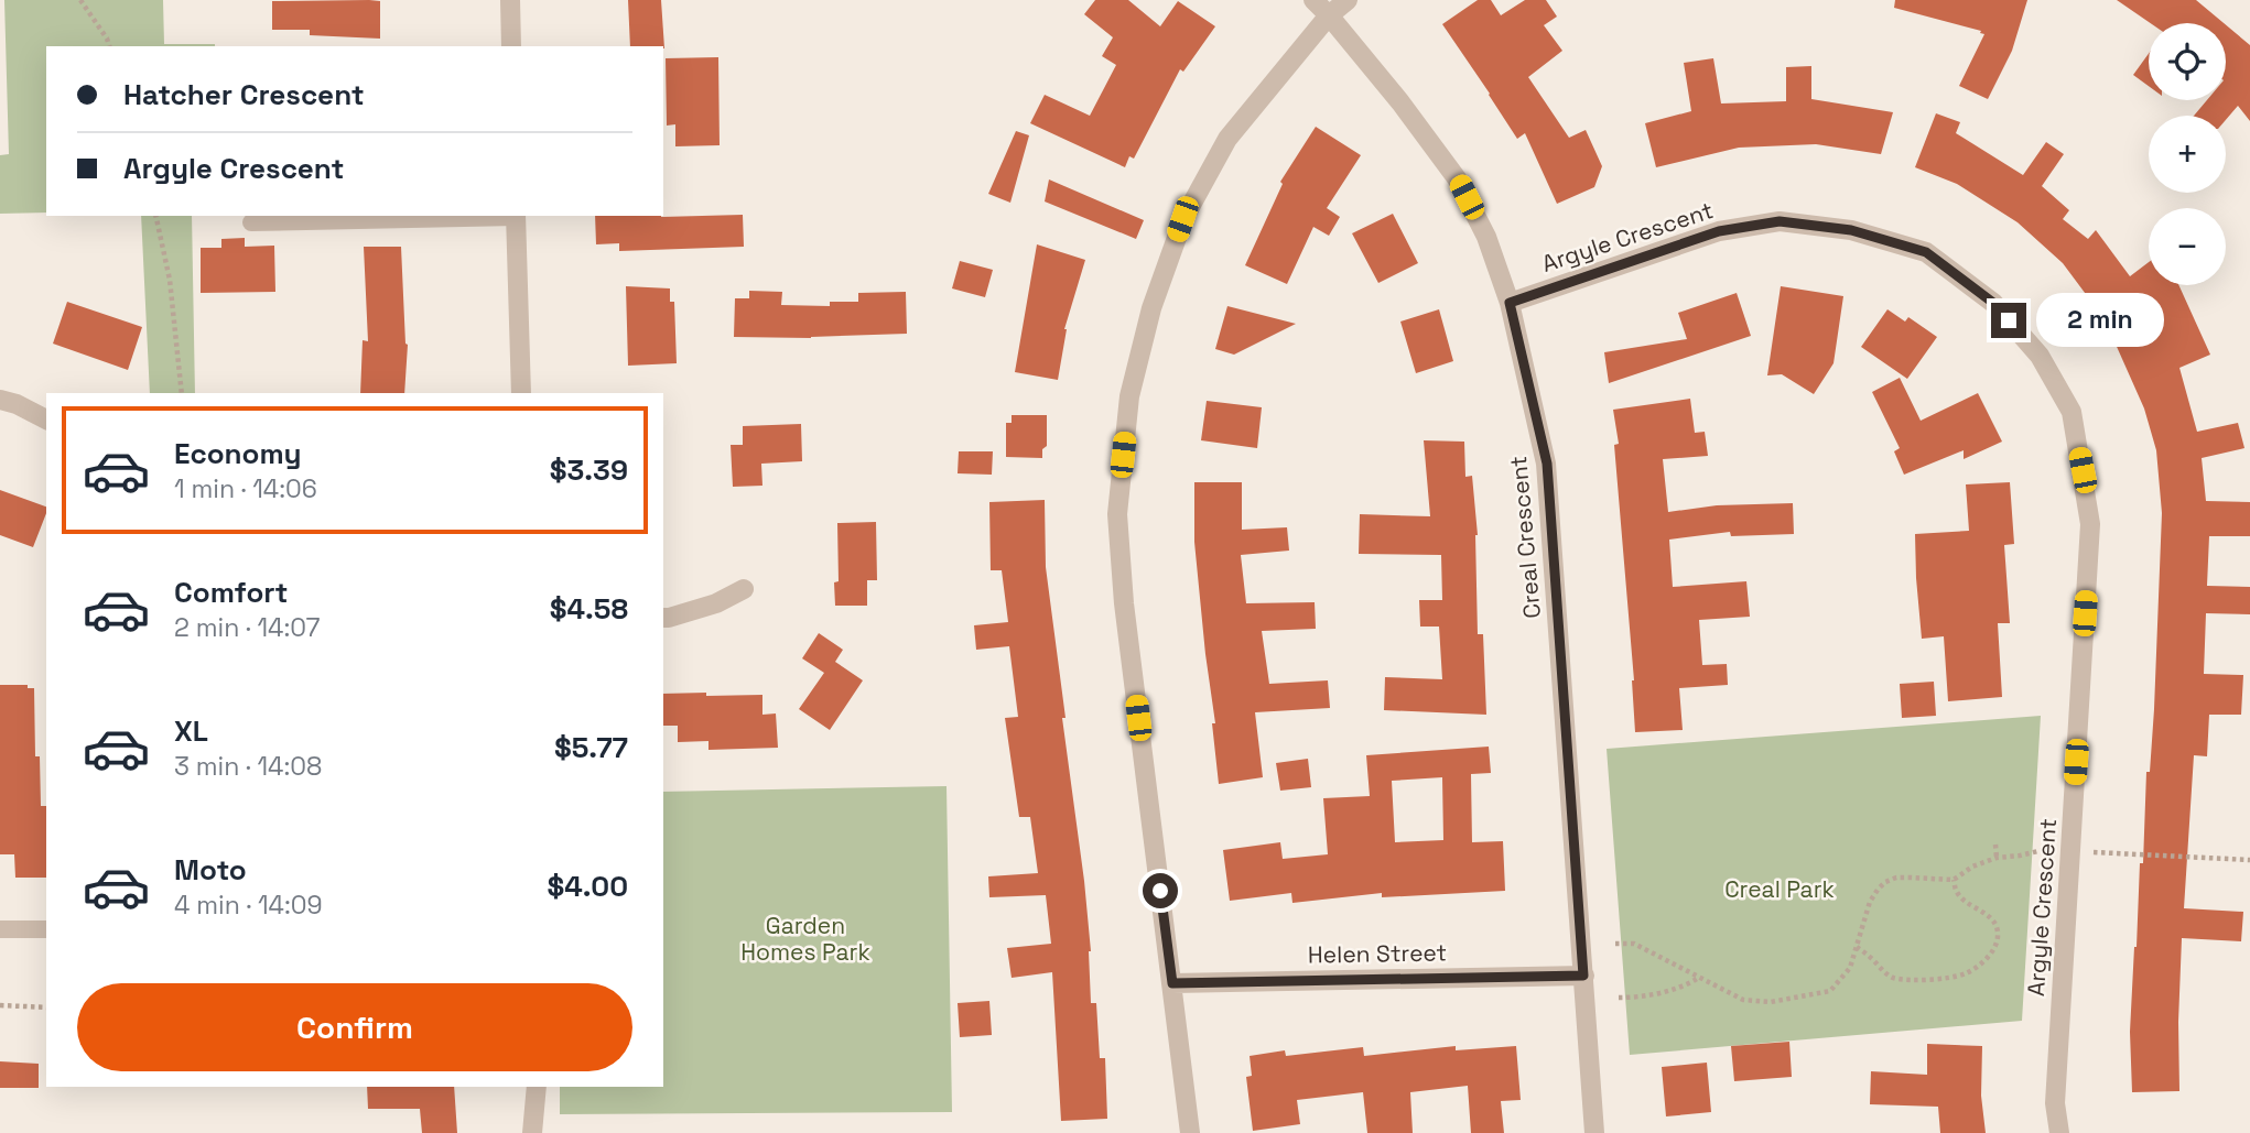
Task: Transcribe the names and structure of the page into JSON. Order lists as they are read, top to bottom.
{
  "streets": {
    "street": ["Argyle Crescent", "Creal Crescent", "Helen Street"]
  },
  "crossings": [
    ["Argyle Crescent", "Creal Crescent"],
    ["Creal Crescent", "Helen Street"]
  ],
  "parks": ["Creal Park", "Garden Homes Park"],
  "page": {
    "map_buttons": ["+", "−"],
    "banner": ["Hatcher Crescent", "Argyle Crescent"],
    "bubble": "2 min",
    "list": [
      {
        "name": "Economy",
        "note": "1 min · 14:06",
        "value": "$3.39"
      },
      {
        "name": "Comfort",
        "note": "2 min · 14:07",
        "value": "$4.58"
      },
      {
        "name": "XL",
        "note": "3 min · 14:08",
        "value": "$5.77"
      },
      {
        "name": "Moto",
        "note": "4 min · 14:09",
        "value": "$4.00"
      }
    ],
    "buttons": "Confirm"
  }
}
